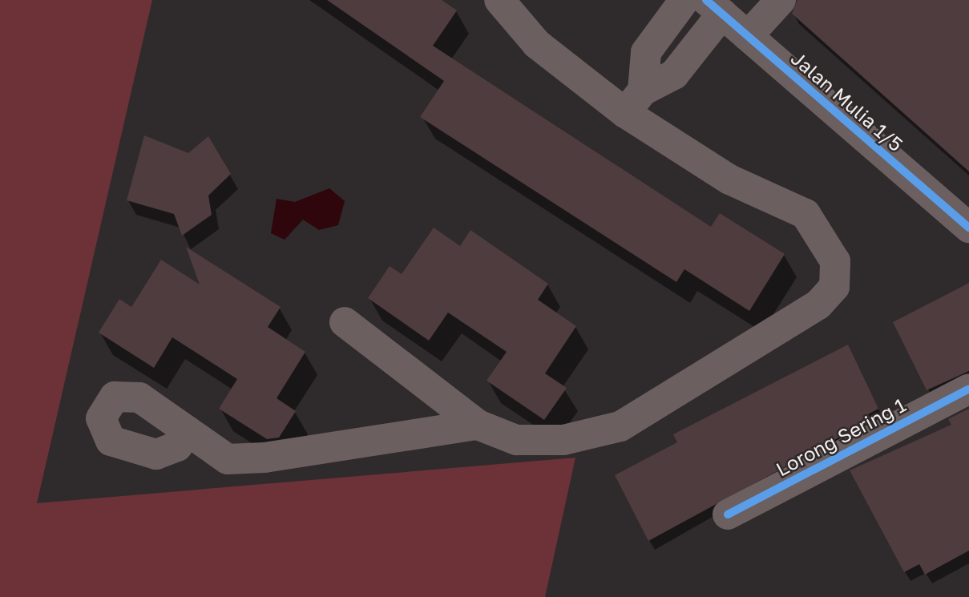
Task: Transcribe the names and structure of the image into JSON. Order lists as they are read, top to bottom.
{
  "streets": {
    "street": ["Jalan Mulia 1/5", "Lorong Sering 1"]
  }
}
